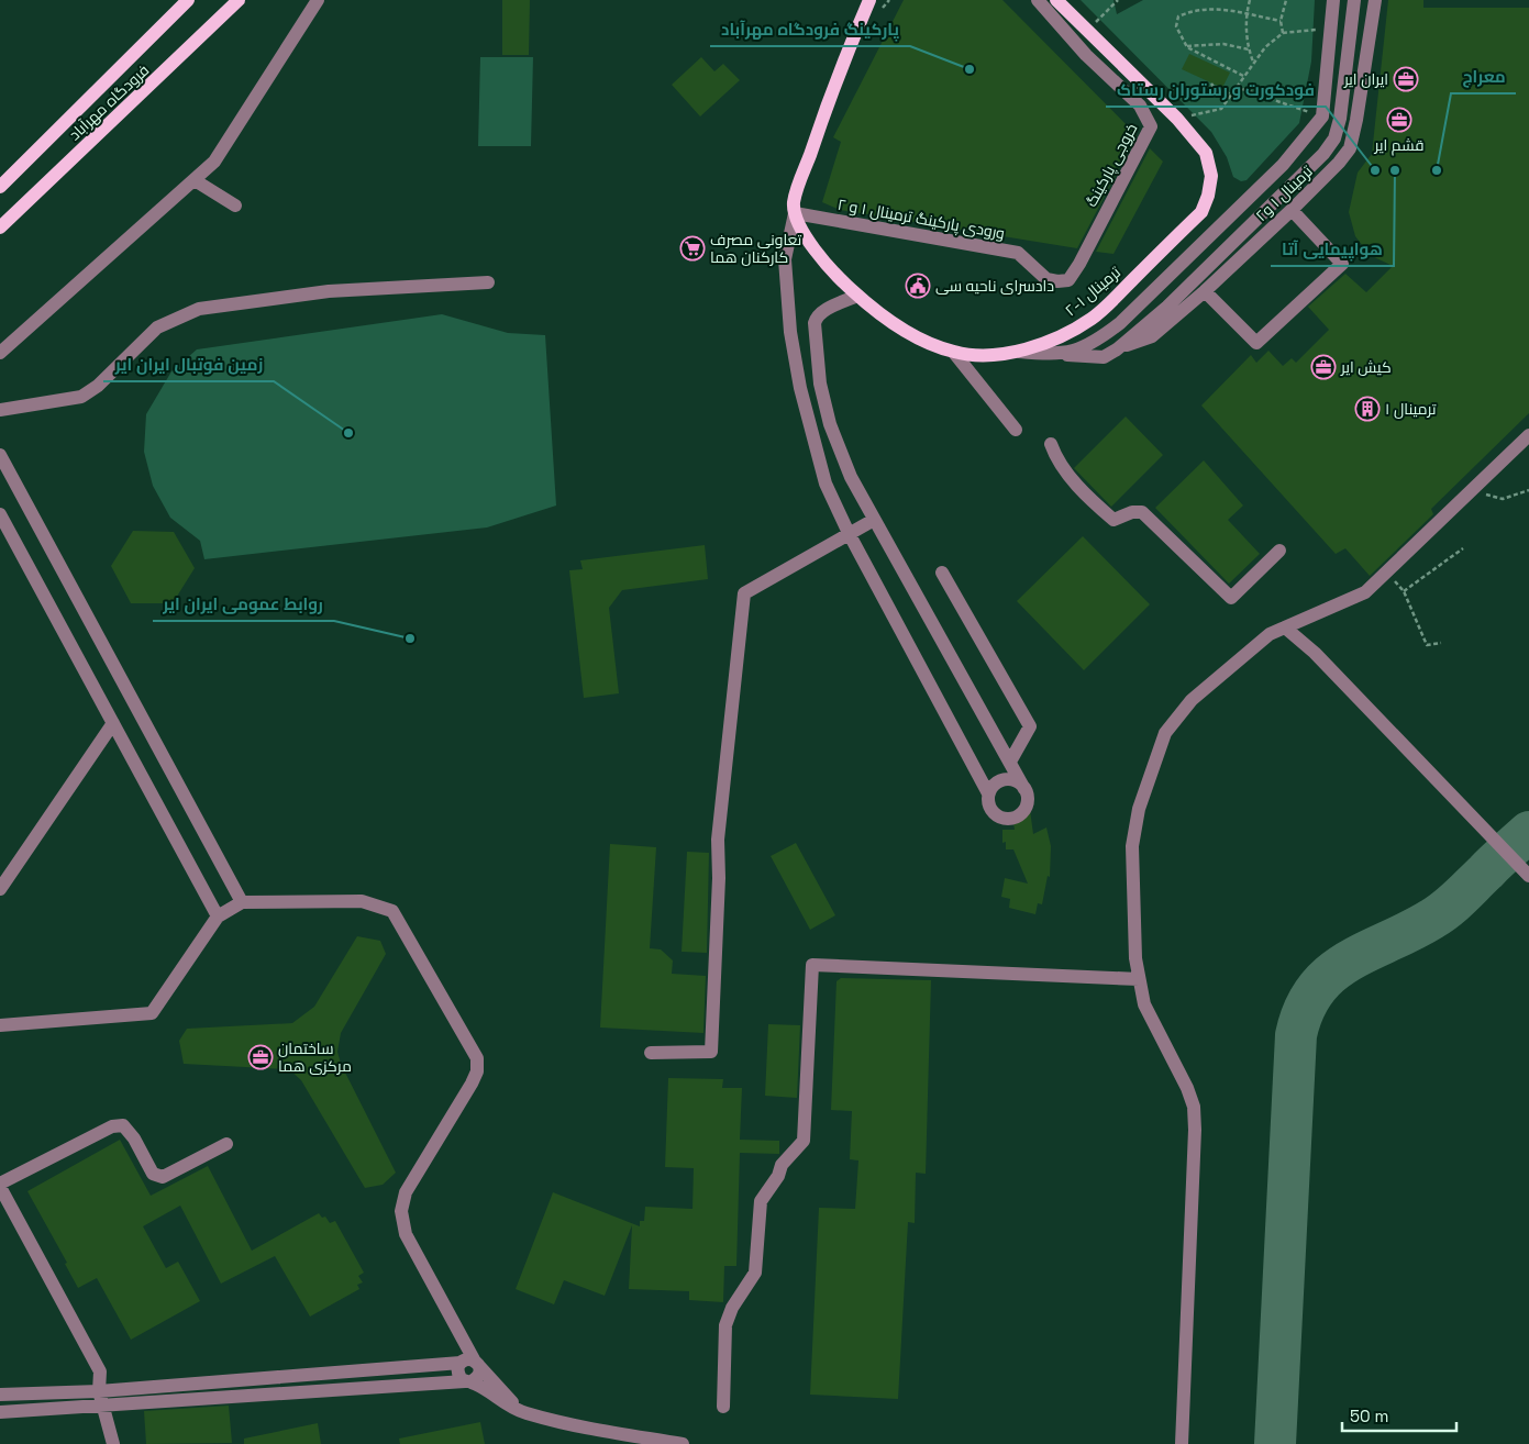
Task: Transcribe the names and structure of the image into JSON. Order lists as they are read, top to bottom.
{
  "streets": {
    "main road": ["فرودگاه مهرآباد", "ترمینال ۱-۲"],
    "street": ["خروجی پارکینگ", "ترمینال ۱ و۲", "ورودی پارکینگ ترمینال ۱ و ۲"]
  },
  "crossings": [
    ["خروجی پارکینگ", "ورودی پارکینگ ترمینال ۱ و ۲"],
    ["ترمینال ۱ و۲", "ترمینال ۱-۲"],
    ["ورودی پارکینگ ترمینال ۱ و ۲", "ترمینال ۱-۲"]
  ],
  "places": {
    "other": [
      "پارکینگ فرودگاه مهرآباد",
      "فودکورت و رستوران رستاک",
      "هواپیمایی آتا",
      "معراج",
      "زمین فوتبال ایران ایر",
      "روابط عمومی ایران ایر"
    ],
    "office": [
      "ایران ایر",
      "قشم ایر",
      "کیش ایر",
      "ساختمان مرکزی هما"
    ],
    "supermarket": ["تعاونی مصرف کارکنان هما"],
    "public building": ["دادسرای ناحیه سی"],
    "building": ["ترمینال ۱"]
  },
  "scale_bar": "50 m"
}
